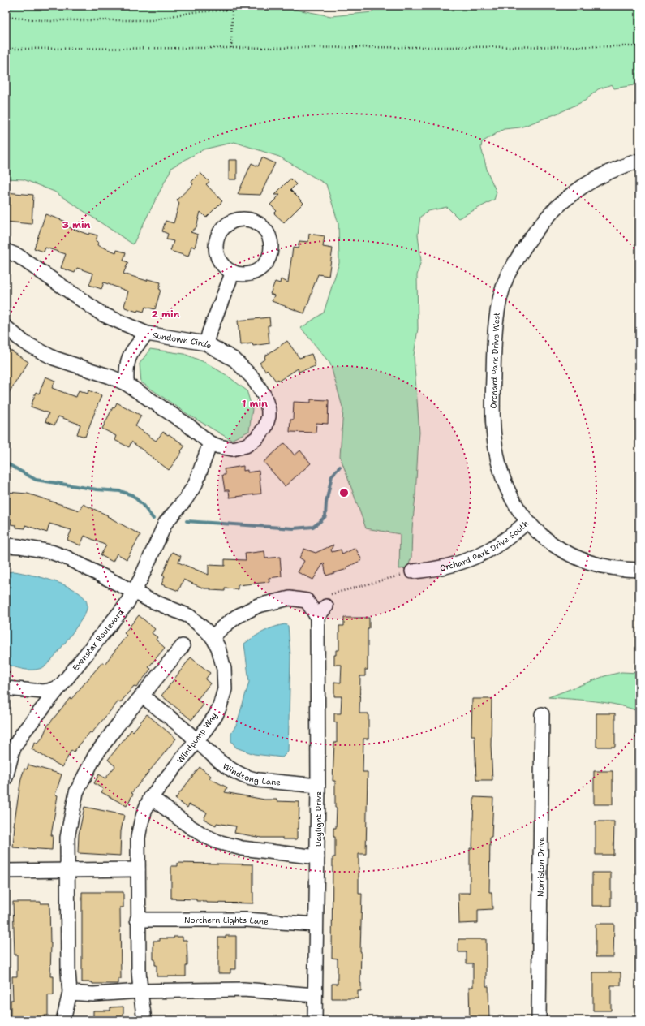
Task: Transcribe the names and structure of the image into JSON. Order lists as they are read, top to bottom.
{
  "streets": {
    "street": [
      "Sundown Circle",
      "Orchard Park Drive West",
      "Orchard Park Drive South",
      "Evenstar Boulevard",
      "Windpump Way",
      "Windsong Lane",
      "Daylight Drive",
      "Norriston Drive",
      "Northern Lights Lane"
    ]
  },
  "crossings": [
    ["Orchard Park Drive West", "Orchard Park Drive South"],
    ["Evenstar Boulevard", "Windpump Way"],
    ["Windpump Way", "Windsong Lane"],
    ["Windpump Way", "Northern Lights Lane"],
    ["Windsong Lane", "Daylight Drive"],
    ["Daylight Drive", "Northern Lights Lane"]
  ],
  "rings": ["3 min", "2 min", "1 min"]
}
